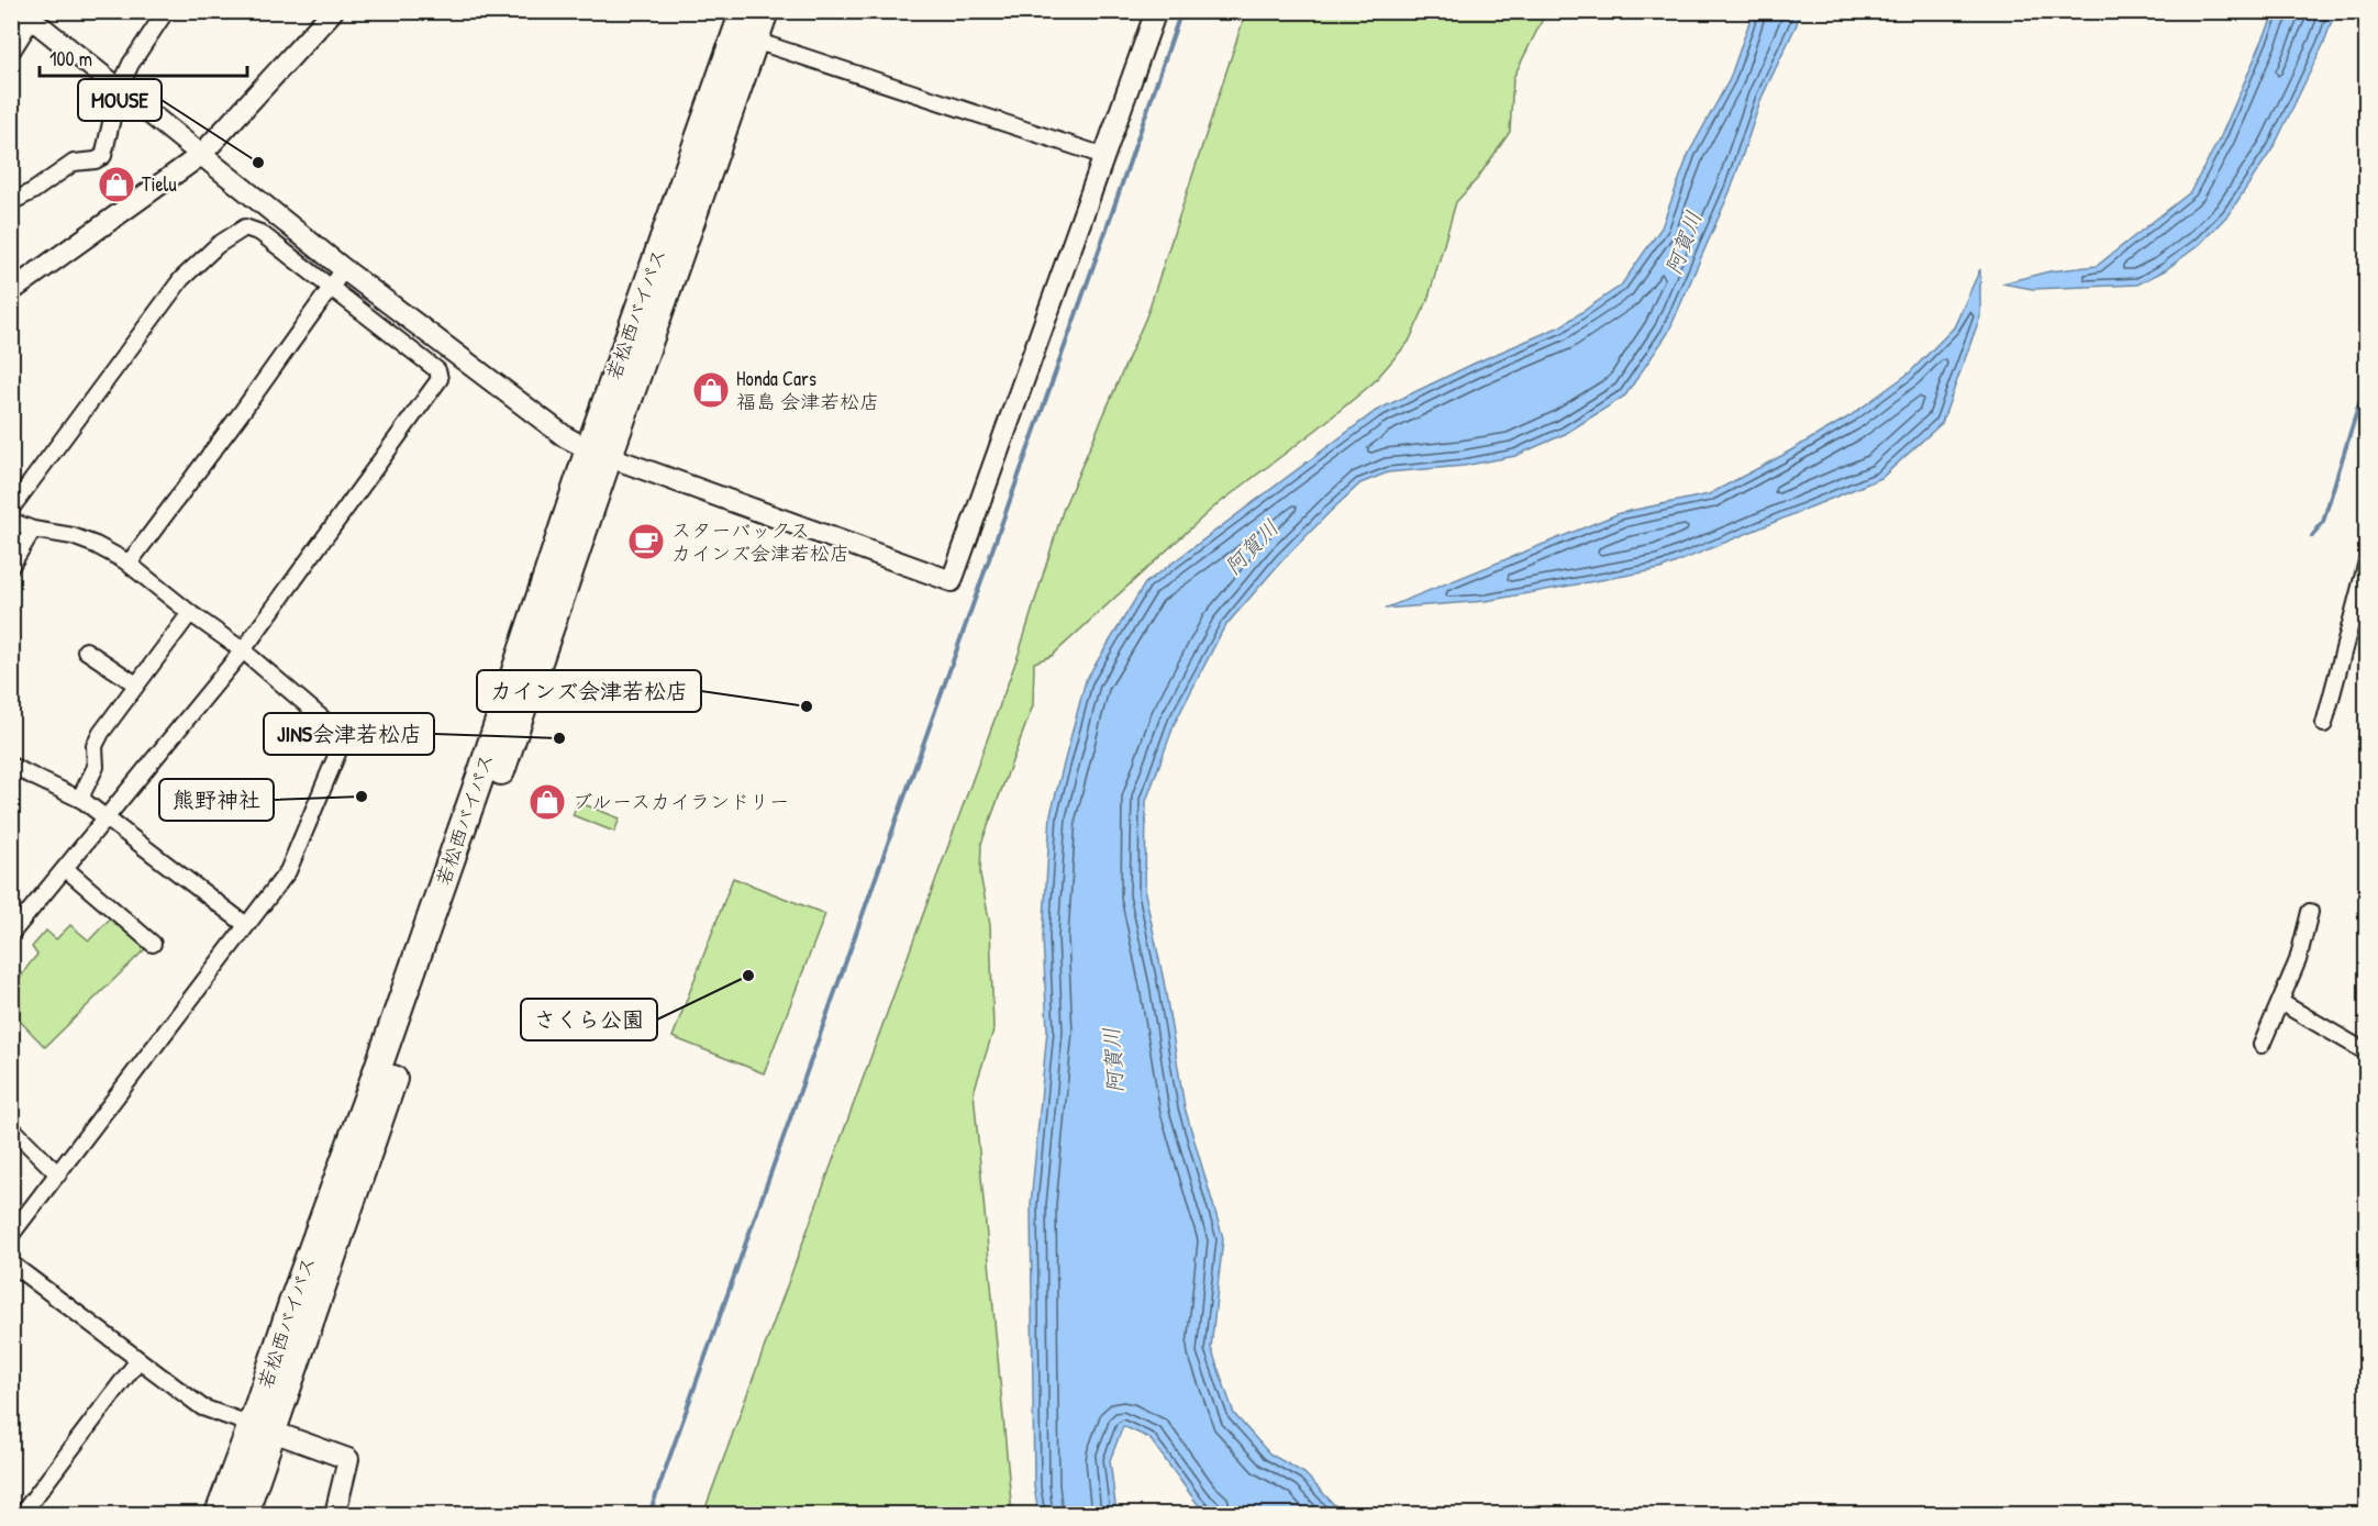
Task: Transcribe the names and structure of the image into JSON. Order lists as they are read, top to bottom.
{
  "streets": {
    "highway": ["若松西バイパス"]
  },
  "water": ["阿賀川"],
  "places": {
    "other": [
      "MOUSE",
      "カインズ会津若松店",
      "JINS会津若松店",
      "熊野神社",
      "さくら公園"
    ],
    "shop": ["Tielu", "Honda Cars 福島 会津若松店", "ブルースカイランドリー"],
    "cafe": ["スターバックス カインズ会津若松店"]
  },
  "scale_bar": "100 m"
}
